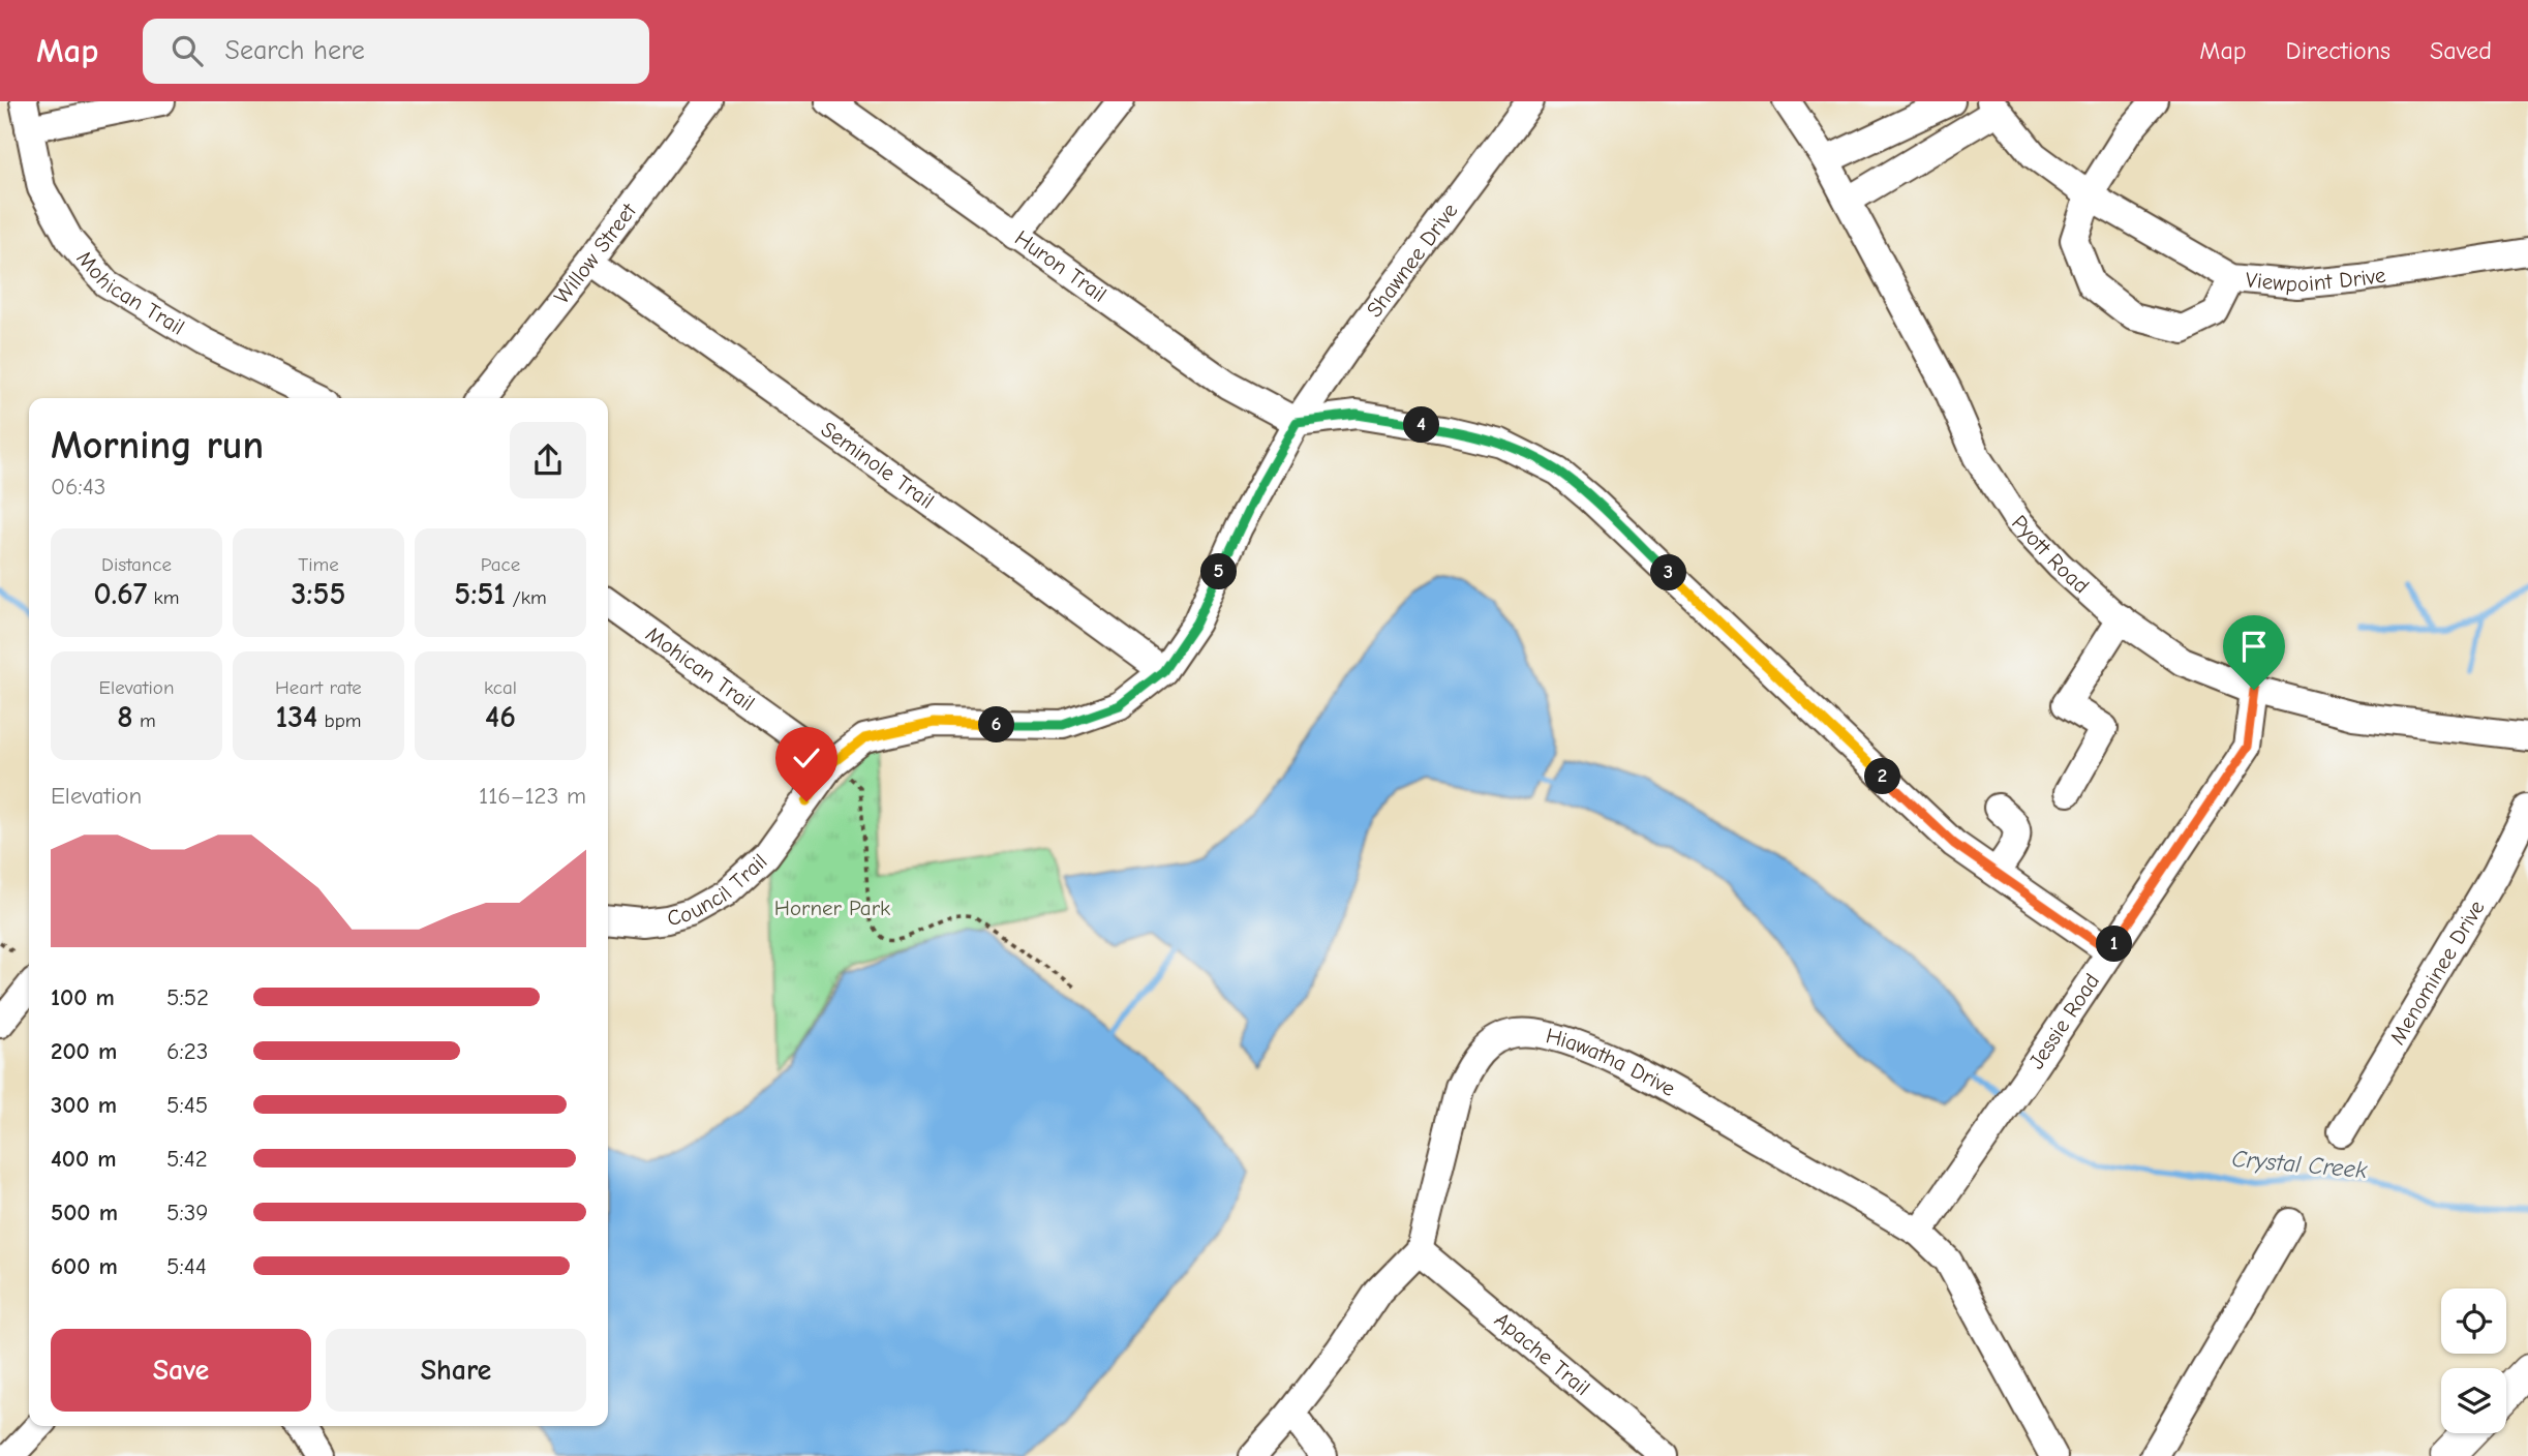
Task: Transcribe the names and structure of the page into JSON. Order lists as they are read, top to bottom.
{
  "streets": {
    "street": [
      "Willow Street",
      "Shawnee Drive",
      "Huron Trail",
      "Viewpoint Drive",
      "Mohican Trail",
      "Seminole Trail",
      "Pyott Road",
      "Council Trail",
      "Menominee Drive",
      "Jessie Road",
      "Hiawatha Drive",
      "Apache Trail"
    ]
  },
  "crossings": [
    ["Willow Street", "Seminole Trail"],
    ["Shawnee Drive", "Huron Trail"],
    ["Shawnee Drive", "Council Trail"],
    ["Huron Trail", "Council Trail"],
    ["Mohican Trail", "Council Trail"],
    ["Seminole Trail", "Council Trail"],
    ["Pyott Road", "Jessie Road"],
    ["Jessie Road", "Hiawatha Drive"],
    ["Hiawatha Drive", "Apache Trail"]
  ],
  "water": ["Crystal Creek"],
  "parks": ["Horner Park"],
  "page": {
    "header": "Map",
    "search": "Search here",
    "nav": ["Map", "Directions", "Saved"],
    "heading": ["Morning run", "06:43"],
    "pins": [
      "4",
      "5",
      "3",
      "6",
      "2",
      "1"
    ],
    "stats": [
      ["Distance", "0.67 km"],
      ["Time", "3:55"],
      ["Pace", "5:51 /km"],
      ["Elevation", "8 m"],
      ["Heart rate", "134 bpm"],
      ["kcal", "46"]
    ],
    "chart": ["Elevation", "116–123 m"],
    "list": [
      {
        "name": "100 m",
        "note": "5:52"
      },
      {
        "name": "200 m",
        "note": "6:23"
      },
      {
        "name": "300 m",
        "note": "5:45"
      },
      {
        "name": "400 m",
        "note": "5:42"
      },
      {
        "name": "500 m",
        "note": "5:39"
      },
      {
        "name": "600 m",
        "note": "5:44"
      }
    ],
    "buttons": ["Save", "Share"]
  }
}
